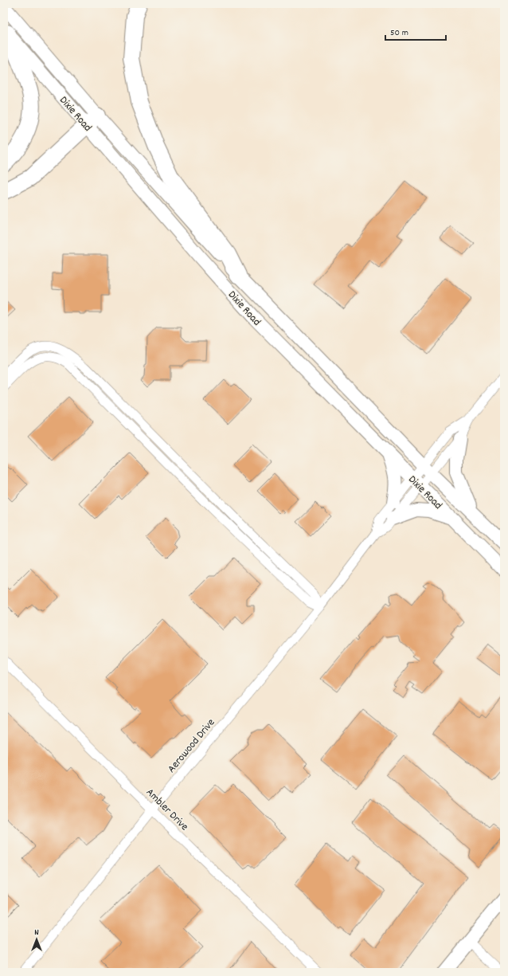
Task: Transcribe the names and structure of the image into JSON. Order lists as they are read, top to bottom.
{
  "streets": {
    "main road": ["Dixie Road"],
    "street": ["Aerowood Drive", "Ambler Drive"]
  },
  "crossings": [
    ["Dixie Road", "Aerowood Drive"],
    ["Aerowood Drive", "Ambler Drive"]
  ],
  "scale_bar": "50 m",
  "north": "top"
}
